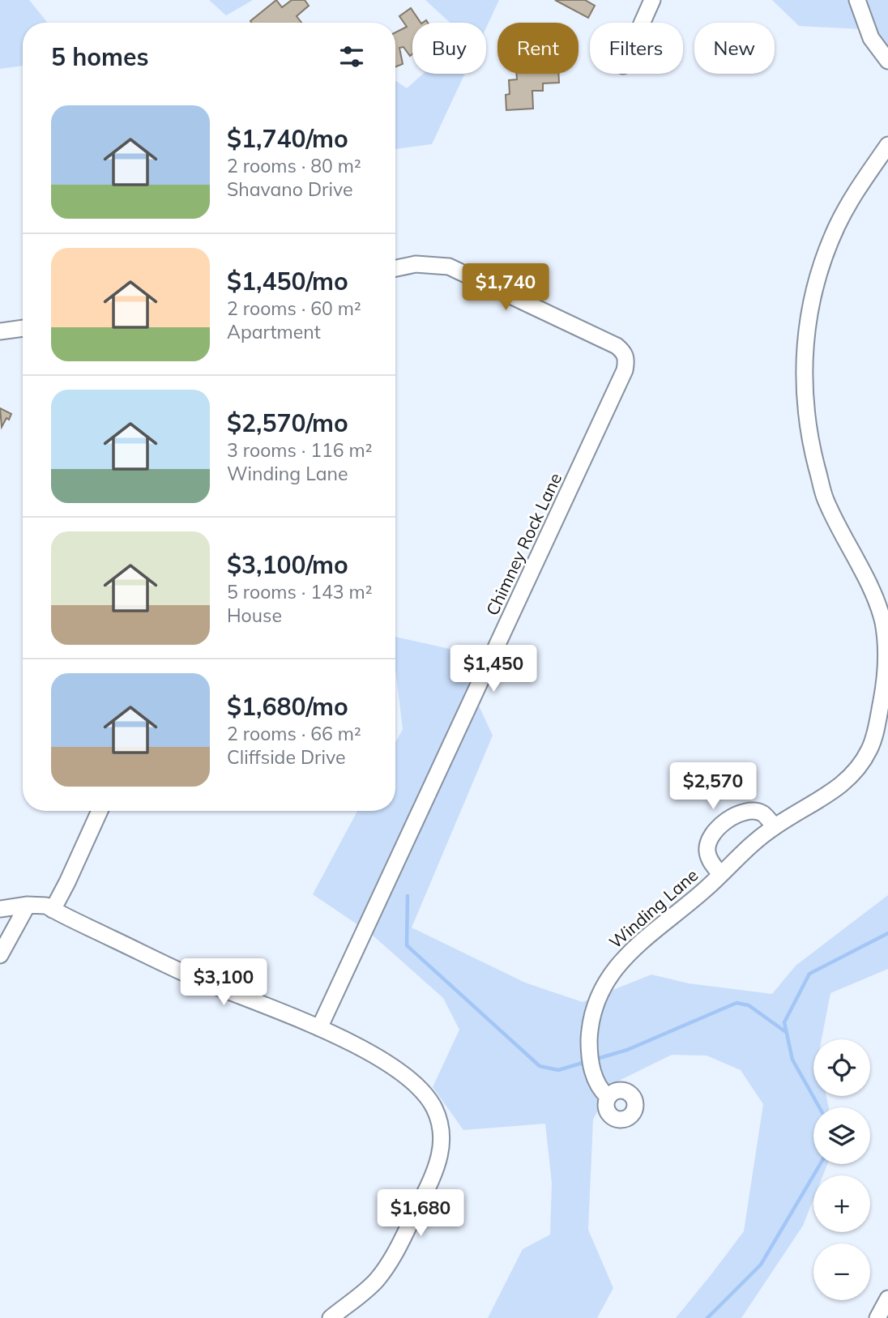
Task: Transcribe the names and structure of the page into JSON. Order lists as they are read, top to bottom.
{
  "streets": {
    "street": ["Chimney Rock Lane", "Winding Lane"]
  },
  "page": {
    "chip": [
      "Buy",
      "Rent",
      "Filters",
      "New"
    ],
    "heading": "5 homes",
    "list": [
      {
        "name": "$1,740/mo",
        "note": "2 rooms · 80 m² · Shavano Drive"
      },
      {
        "name": "$1,450/mo",
        "note": "2 rooms · 60 m² · Apartment"
      },
      {
        "name": "$2,570/mo",
        "note": "3 rooms · 116 m² · Winding Lane"
      },
      {
        "name": "$3,100/mo",
        "note": "5 rooms · 143 m² · House"
      },
      {
        "name": "$1,680/mo",
        "note": "2 rooms · 66 m² · Cliffside Drive"
      }
    ],
    "price": [
      "$1,740",
      "$1,450",
      "$2,570",
      "$3,100",
      "$1,680"
    ],
    "map_buttons": ["+", "−"]
  }
}
